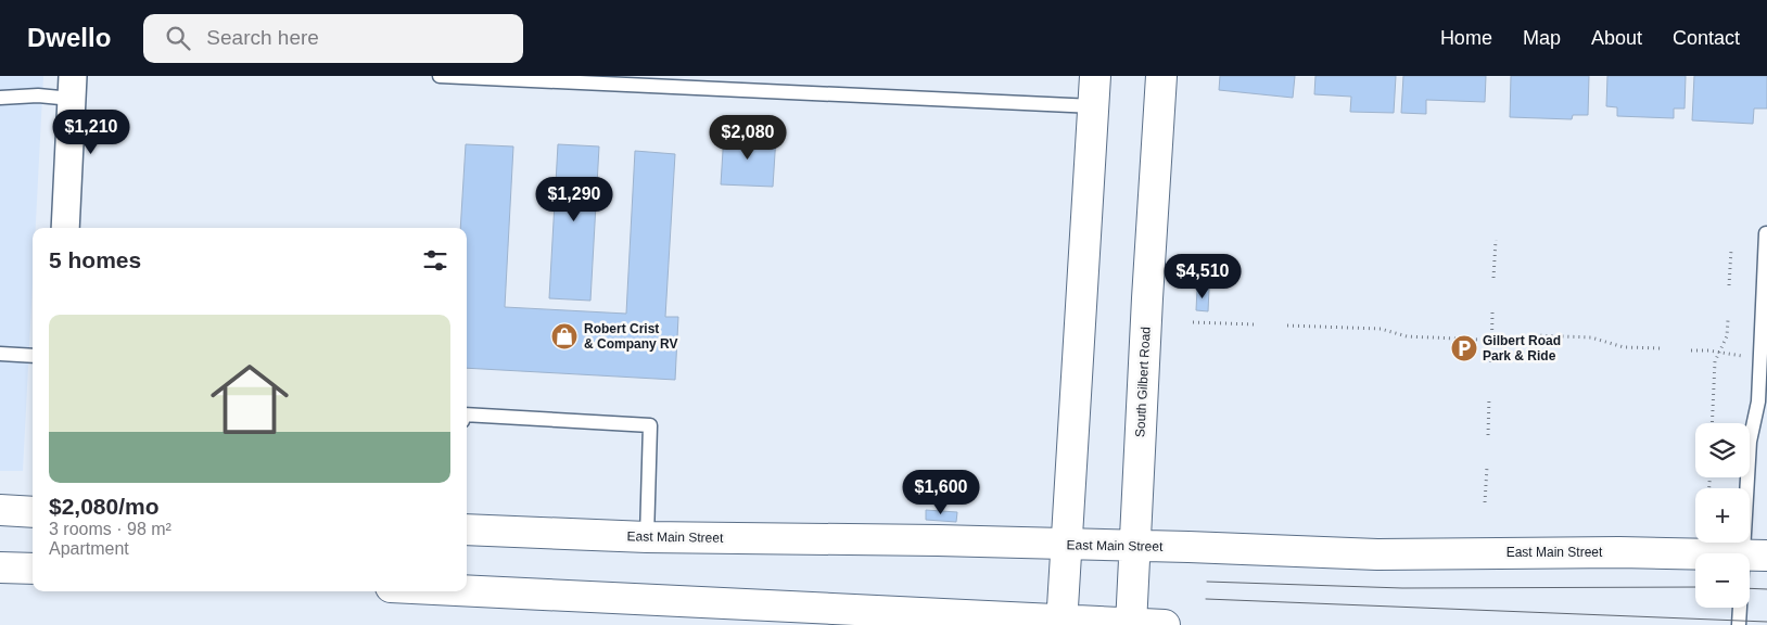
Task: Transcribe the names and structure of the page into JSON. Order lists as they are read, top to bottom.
{
  "streets": {
    "main road": ["South Gilbert Road", "East Main Street"]
  },
  "crossings": [
    ["South Gilbert Road", "East Main Street"]
  ],
  "places": {
    "shop": ["Robert Crist & Company RV"],
    "parking": ["Gilbert Road Park & Ride"]
  },
  "page": {
    "header": "Dwello",
    "search": "Search here",
    "nav": [
      "Home",
      "Map",
      "About",
      "Contact"
    ],
    "price": [
      "$1,210",
      "$2,080",
      "$1,290",
      "$4,510",
      "$1,600"
    ],
    "heading": "5 homes",
    "list": [
      {
        "name": "$2,080/mo",
        "note": "3 rooms · 98 m² · Apartment"
      }
    ],
    "map_buttons": ["+", "−"]
  }
}
